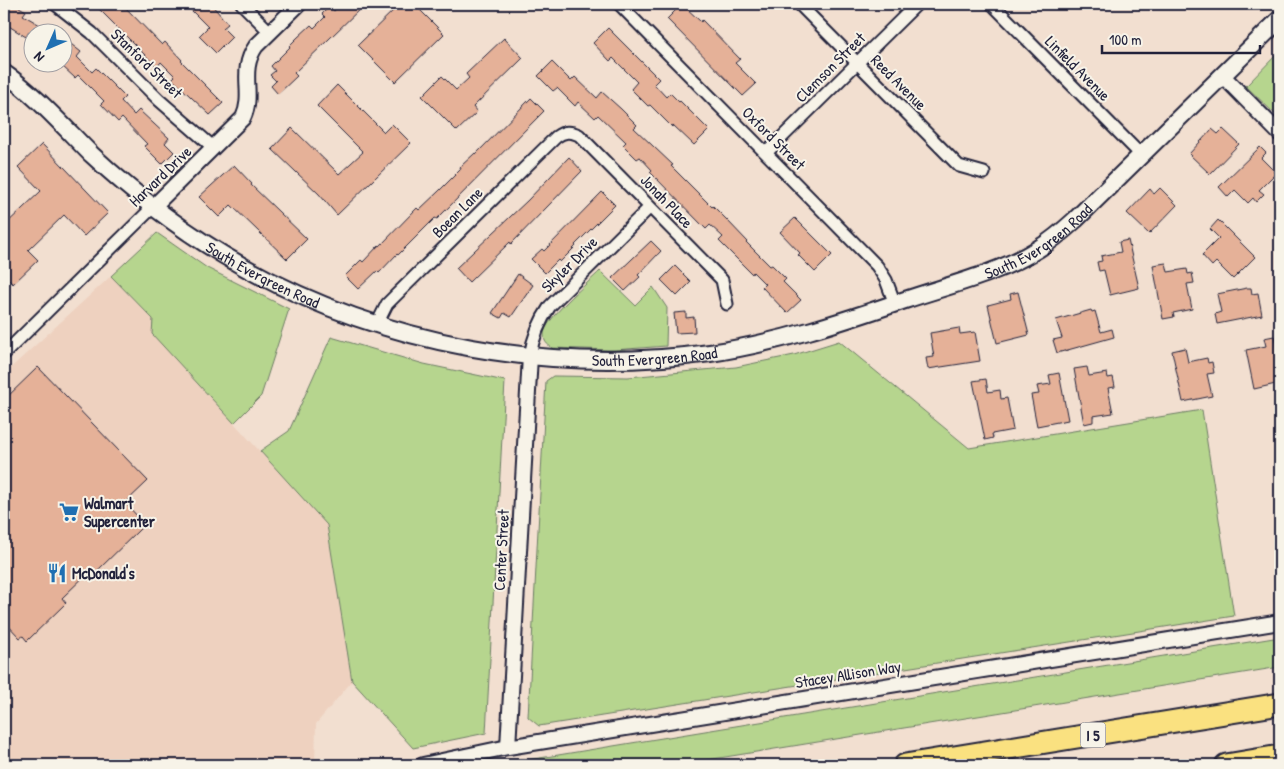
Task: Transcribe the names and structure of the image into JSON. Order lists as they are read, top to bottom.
{
  "streets": {
    "highway": ["I 5"],
    "main road": ["South Evergreen Road"],
    "street": [
      "Stanford Street",
      "Clemson Street",
      "Linfield Avenue",
      "Reed Avenue",
      "Oxford Street",
      "Harvard Drive",
      "Jonah Place",
      "Boean Lane",
      "Skyler Drive",
      "Center Street",
      "Stacey Allison Way"
    ]
  },
  "crossings": [
    ["Stanford Street", "Harvard Drive"],
    ["Clemson Street", "Reed Avenue"],
    ["Clemson Street", "Oxford Street"],
    ["Linfield Avenue", "South Evergreen Road"],
    ["Oxford Street", "South Evergreen Road"],
    ["Harvard Drive", "South Evergreen Road"],
    ["Jonah Place", "Boean Lane"],
    ["Jonah Place", "Skyler Drive"],
    ["Boean Lane", "South Evergreen Road"],
    ["South Evergreen Road", "Skyler Drive"],
    ["South Evergreen Road", "Center Street"],
    ["Skyler Drive", "Center Street"],
    ["Center Street", "Stacey Allison Way"]
  ],
  "places": {
    "supermarket": ["Walmart Supercenter"],
    "restaurant": ["McDonald's"]
  },
  "scale_bar": "100 m",
  "north": "bottom left"
}
